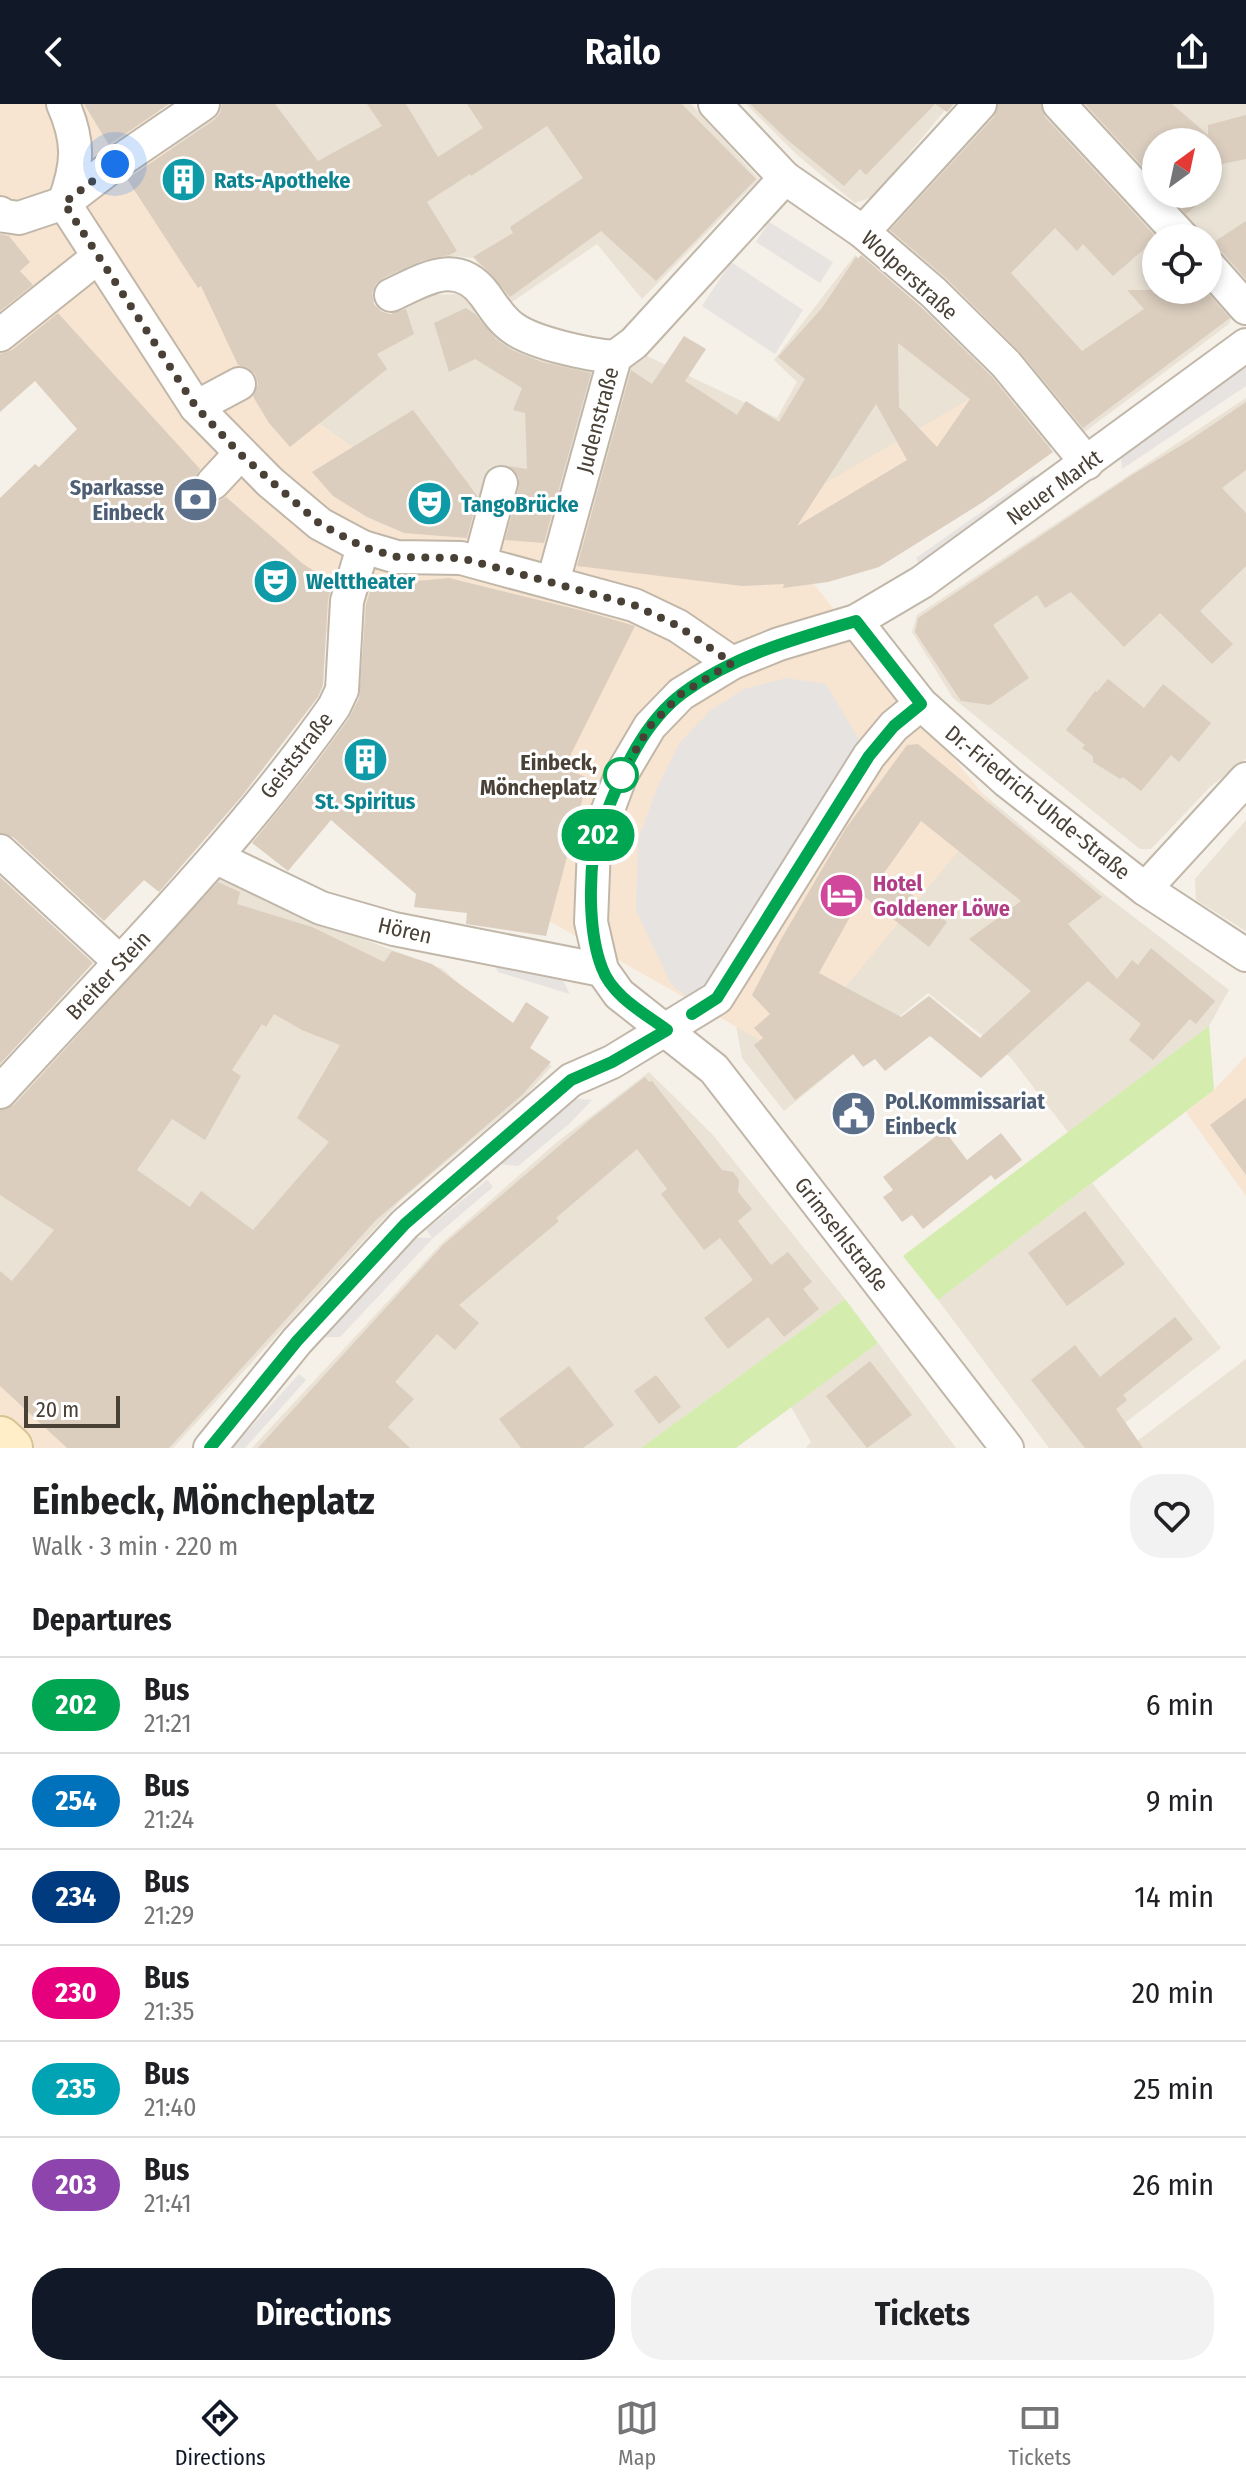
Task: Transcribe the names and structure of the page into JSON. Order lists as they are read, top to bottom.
{
  "streets": {
    "street": [
      "Wolperstraße",
      "Judenstraße",
      "Neuer Markt",
      "Geiststraße",
      "Dr.-Friedrich-Uhde-Straße",
      "Hören",
      "Breiter Stein",
      "Grimsehlstraße"
    ]
  },
  "crossings": [
    ["Wolperstraße", "Judenstraße"],
    ["Wolperstraße", "Neuer Markt"],
    ["Neuer Markt", "Dr.-Friedrich-Uhde-Straße"],
    ["Neuer Markt", "Hören"],
    ["Neuer Markt", "Grimsehlstraße"],
    ["Geiststraße", "Hören"],
    ["Geiststraße", "Breiter Stein"],
    ["Hören", "Breiter Stein"],
    ["Hören", "Grimsehlstraße"]
  ],
  "places": {
    "building": ["Rats-Apotheke", "St. Spiritus"],
    "bank": ["Sparkasse Einbeck"],
    "theatre": ["TangoBrücke", "Welttheater"],
    "other": ["Einbeck, Möncheplatz"],
    "hotel": ["Hotel Goldener Löwe"],
    "public building": ["Pol.Kommissariat Einbeck"]
  },
  "lines": ["bus line 202"],
  "scale_bar": "20 m",
  "north": "top right",
  "page": {
    "header": "Railo",
    "on_map": "202",
    "scale": "20 m",
    "heading": [
      ["Einbeck, Möncheplatz", "Walk · 3 min · 220 m"],
      "Departures"
    ],
    "list": [
      {
        "mark": "202",
        "name": "Bus",
        "note": "21:21",
        "value": "6 min"
      },
      {
        "mark": "254",
        "name": "Bus",
        "note": "21:24",
        "value": "9 min"
      },
      {
        "mark": "234",
        "name": "Bus",
        "note": "21:29",
        "value": "14 min"
      },
      {
        "mark": "230",
        "name": "Bus",
        "note": "21:35",
        "value": "20 min"
      },
      {
        "mark": "235",
        "name": "Bus",
        "note": "21:40",
        "value": "25 min"
      },
      {
        "mark": "203",
        "name": "Bus",
        "note": "21:41",
        "value": "26 min"
      }
    ],
    "buttons": ["Directions", "Tickets"],
    "tabs": ["Directions", "Map", "Tickets"]
  }
}
